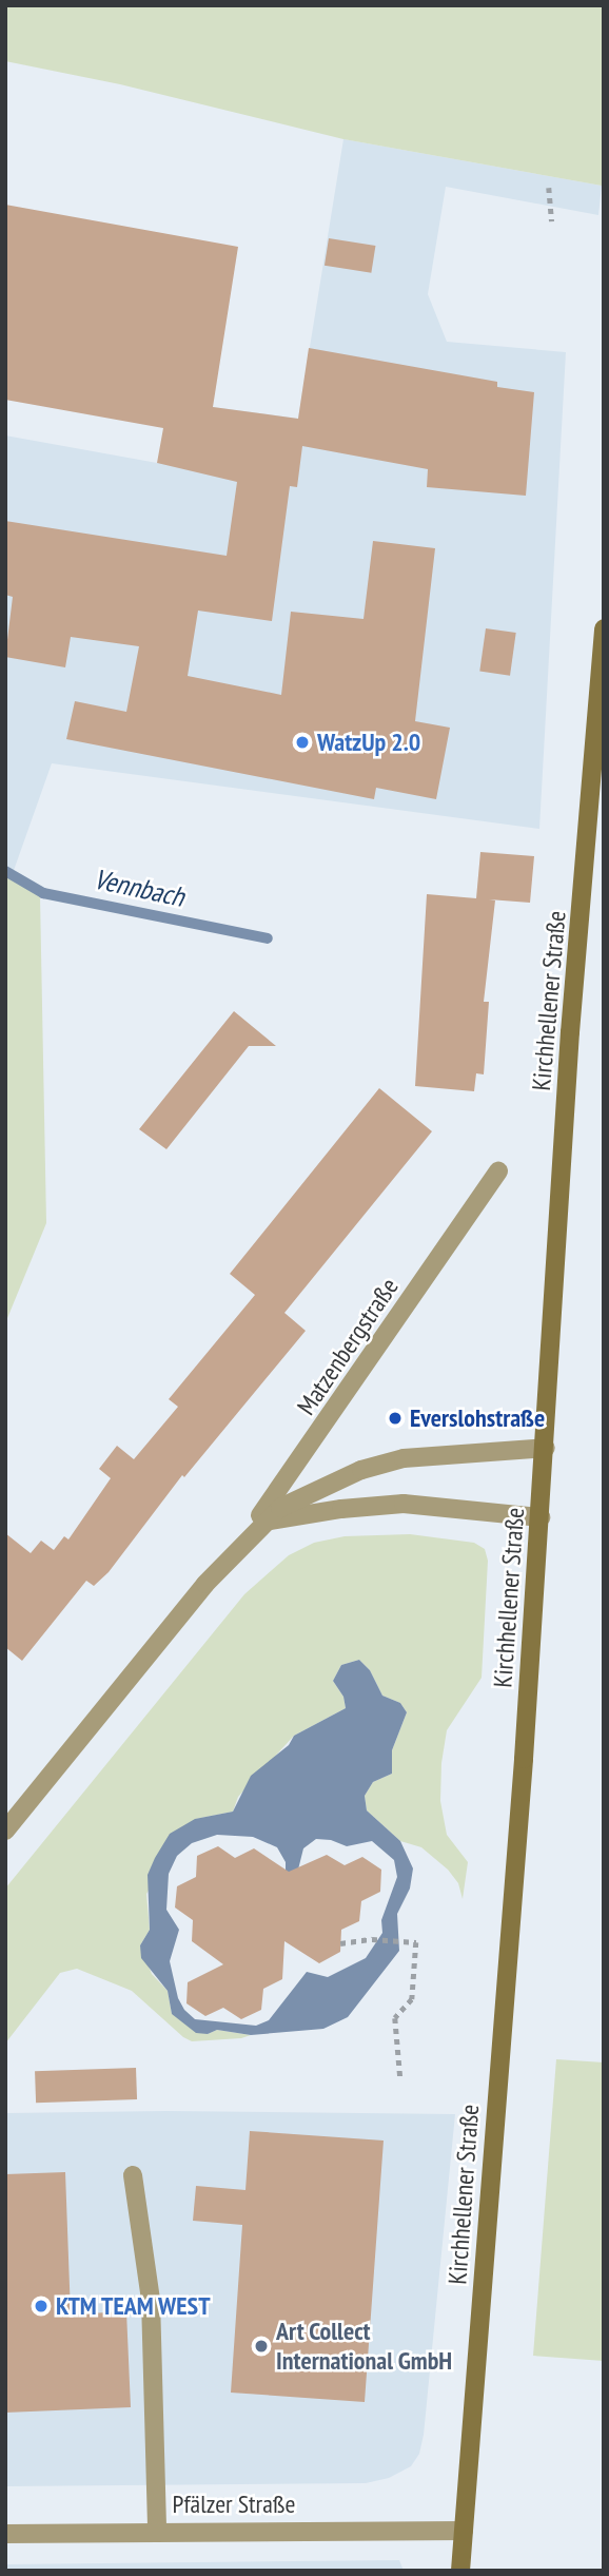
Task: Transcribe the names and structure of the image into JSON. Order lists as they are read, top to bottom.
{
  "streets": {
    "main road": ["Kirchhellener Straße"],
    "street": ["Matzenbergstraße", "Pfälzer Straße"]
  },
  "crossings": [
    ["Kirchhellener Straße", "Matzenbergstraße"],
    ["Kirchhellener Straße", "Pfälzer Straße"]
  ],
  "water": ["Vennbach"],
  "places": [
    "WatzUp 2.0",
    "Everslohstraße",
    "KTM TEAM WEST",
    "Art Collect International GmbH"
  ]
}
